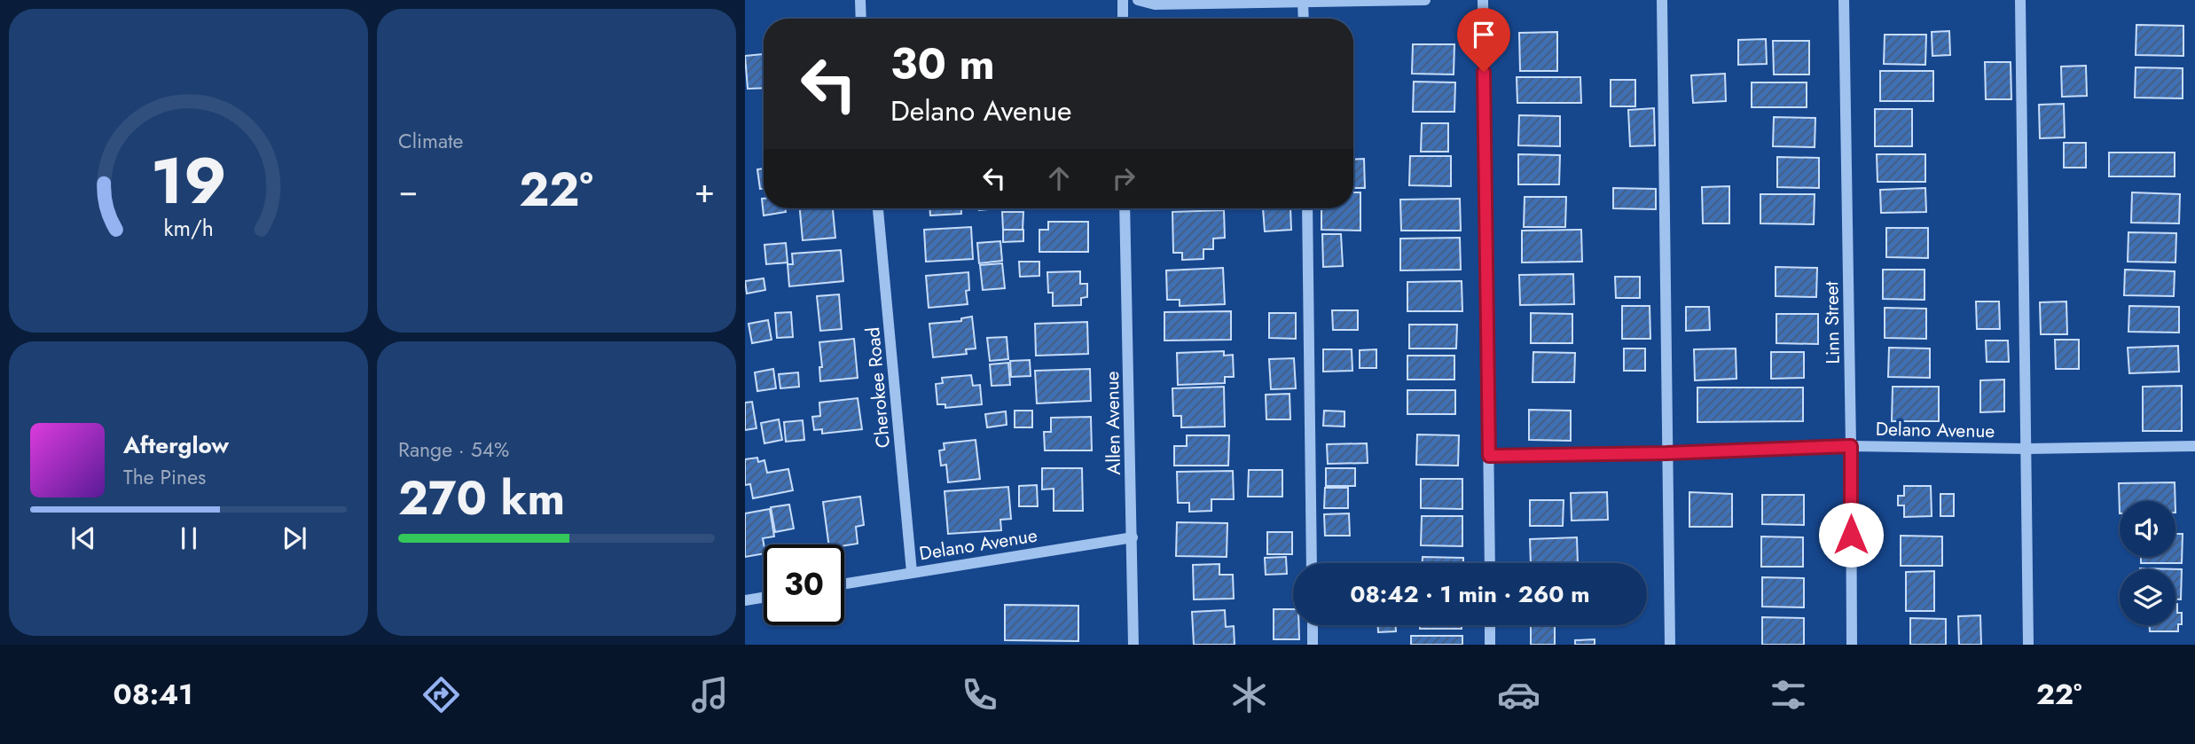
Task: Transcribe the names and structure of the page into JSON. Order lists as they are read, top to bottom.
{
  "streets": {
    "street": [
      "Linn Street",
      "Cherokee Road",
      "Allen Avenue",
      "Delano Avenue"
    ]
  },
  "crossings": [
    ["Linn Street", "Delano Avenue"],
    ["Cherokee Road", "Delano Avenue"],
    ["Allen Avenue", "Delano Avenue"]
  ],
  "page": {
    "tile": [
      "Climate",
      ["Range · 54%", "270 km"]
    ],
    "turn": ["30 m", "Delano Avenue"],
    "heat": ["−", "22°", "+"],
    "song": ["Afterglow", "The Pines"],
    "limit": "30",
    "trip": "08:42 · 1 min · 260 m",
    "tabs": ["08:41", "22°"],
    "gauge": ["19", "km/h"]
  }
}
